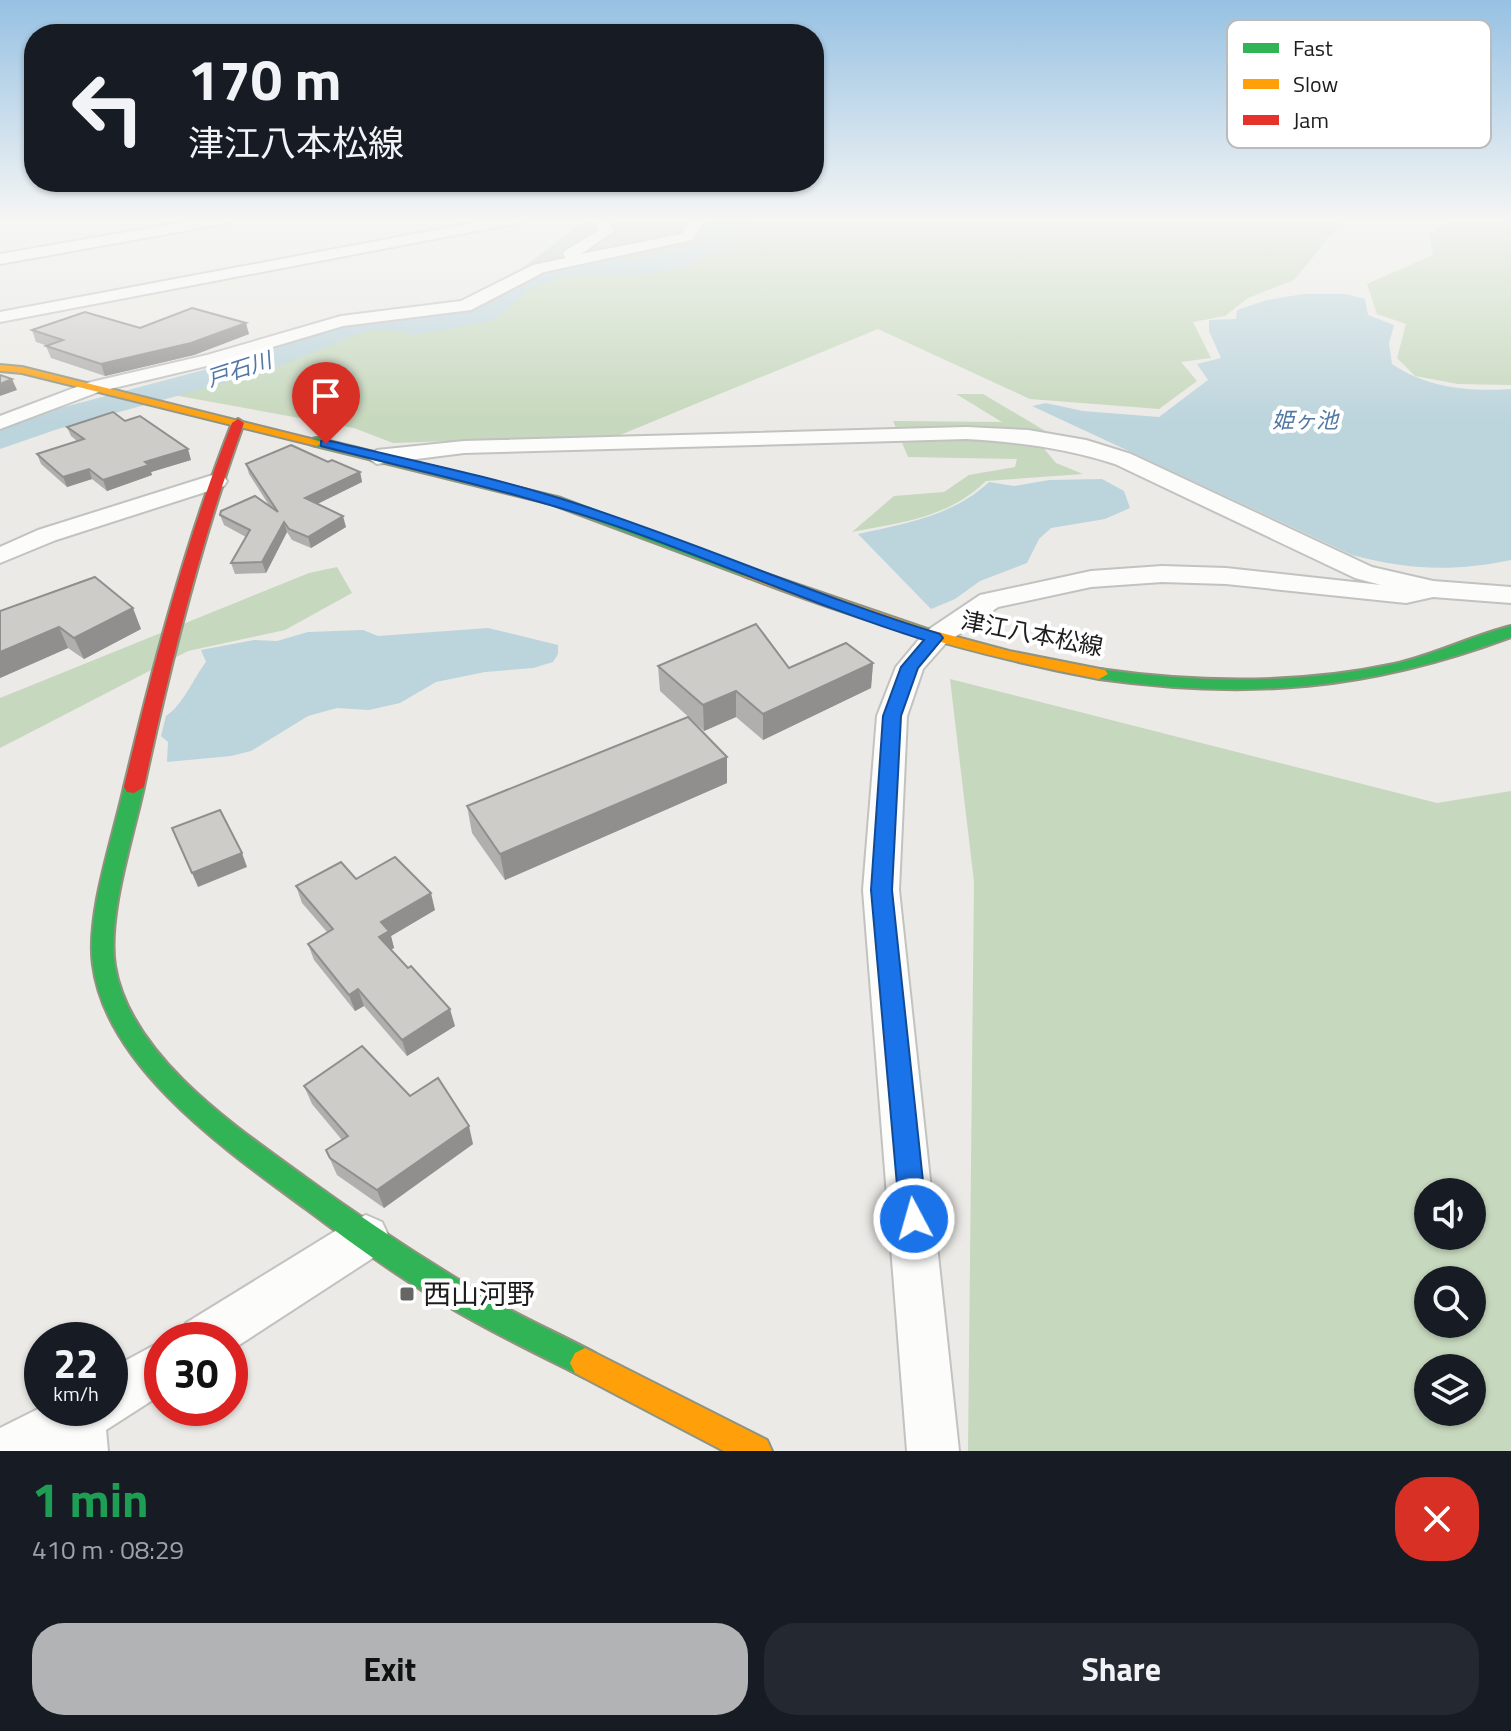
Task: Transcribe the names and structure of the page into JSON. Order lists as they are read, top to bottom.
{
  "streets": {
    "main road": ["津江八本松線"]
  },
  "water": ["戸石川", "姫ヶ池"],
  "places": {
    "transit": ["西山河野"]
  },
  "legend": ["Fast", "Slow", "Jam"],
  "page": {
    "turn": ["170 m", "津江八本松線"],
    "speed": "22 km/h",
    "limit": "30",
    "heading": ["1 min", "410 m · 08:29"],
    "buttons": ["Exit", "Share"]
  }
}
